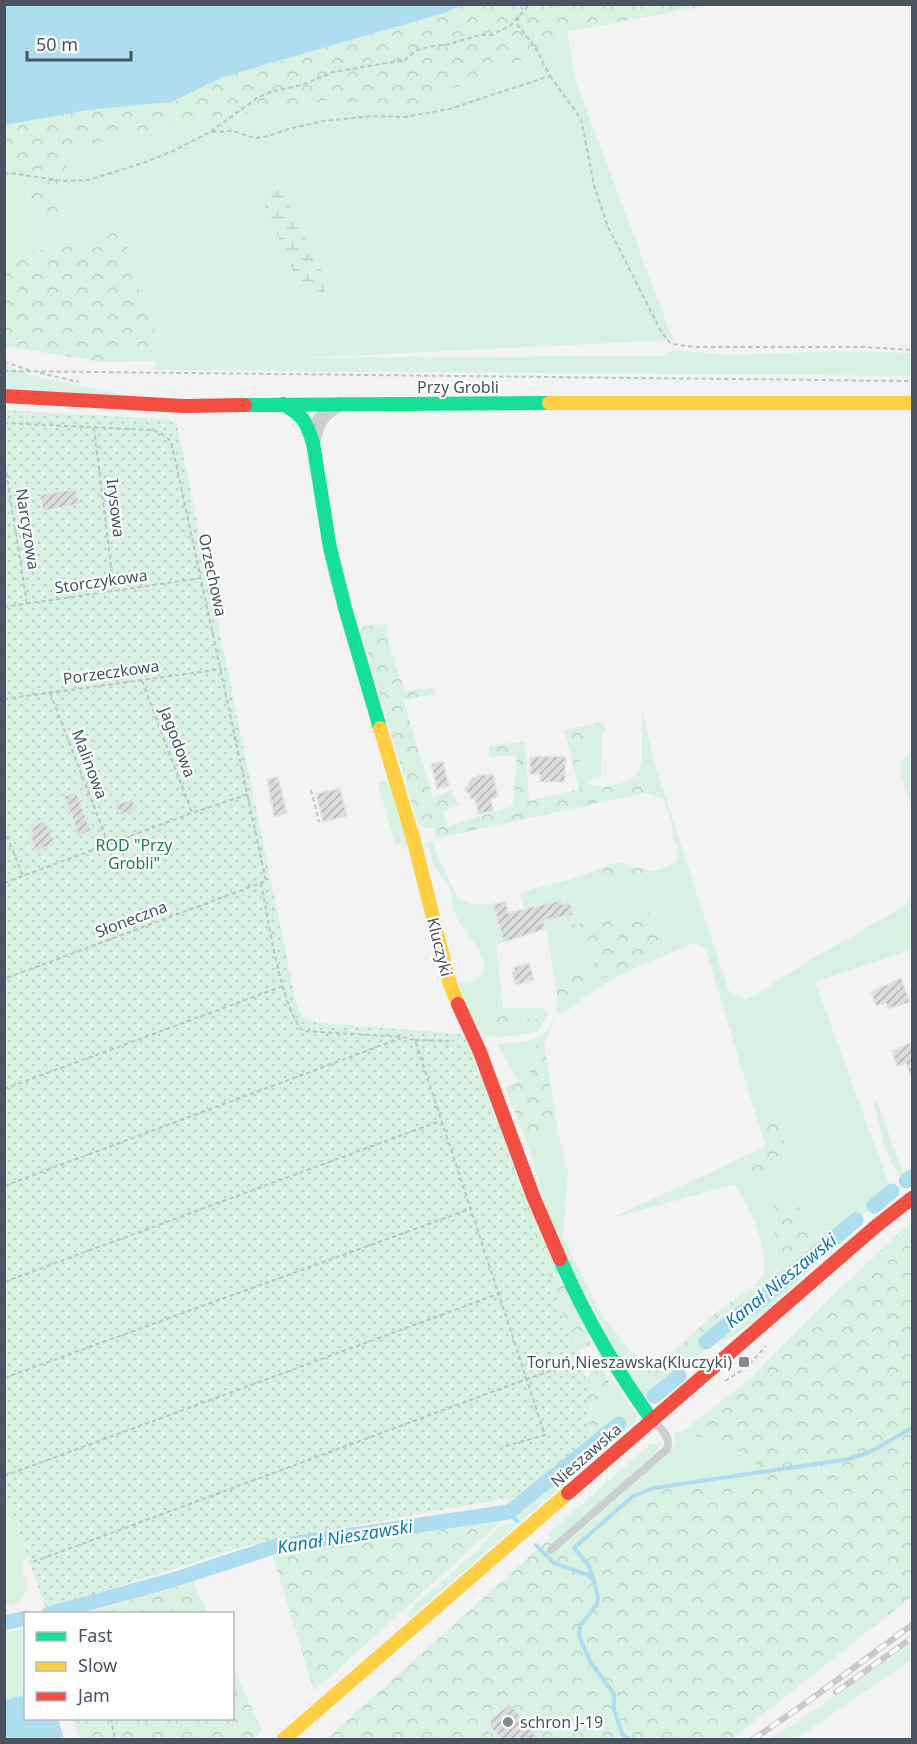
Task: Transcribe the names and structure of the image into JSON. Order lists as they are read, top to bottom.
{
  "streets": {
    "street": ["Przy Grobli", "Kluczyki", "Nieszawska"],
    "path": [
      "Irysowa",
      "Narcyzowa",
      "Orzechowa",
      "Storczykowa",
      "Porzeczkowa",
      "Jagodowa",
      "Malinowa",
      "Słoneczna"
    ]
  },
  "crossings": [
    ["Przy Grobli", "Kluczyki"],
    ["Irysowa", "Orzechowa"],
    ["Irysowa", "Storczykowa"],
    ["Narcyzowa", "Storczykowa"],
    ["Orzechowa", "Storczykowa"],
    ["Orzechowa", "Porzeczkowa"],
    ["Orzechowa", "Słoneczna"],
    ["Porzeczkowa", "Jagodowa"],
    ["Porzeczkowa", "Malinowa"],
    ["Kluczyki", "Nieszawska"]
  ],
  "water": ["Kanał Nieszawski"],
  "parks": ["ROD \"Przy Grobli\""],
  "places": {
    "transit": ["Toruń,Nieszawska(Kluczyki)"],
    "other": ["schron J-19"]
  },
  "legend": ["Fast", "Slow", "Jam"],
  "scale_bar": "50 m"
}
